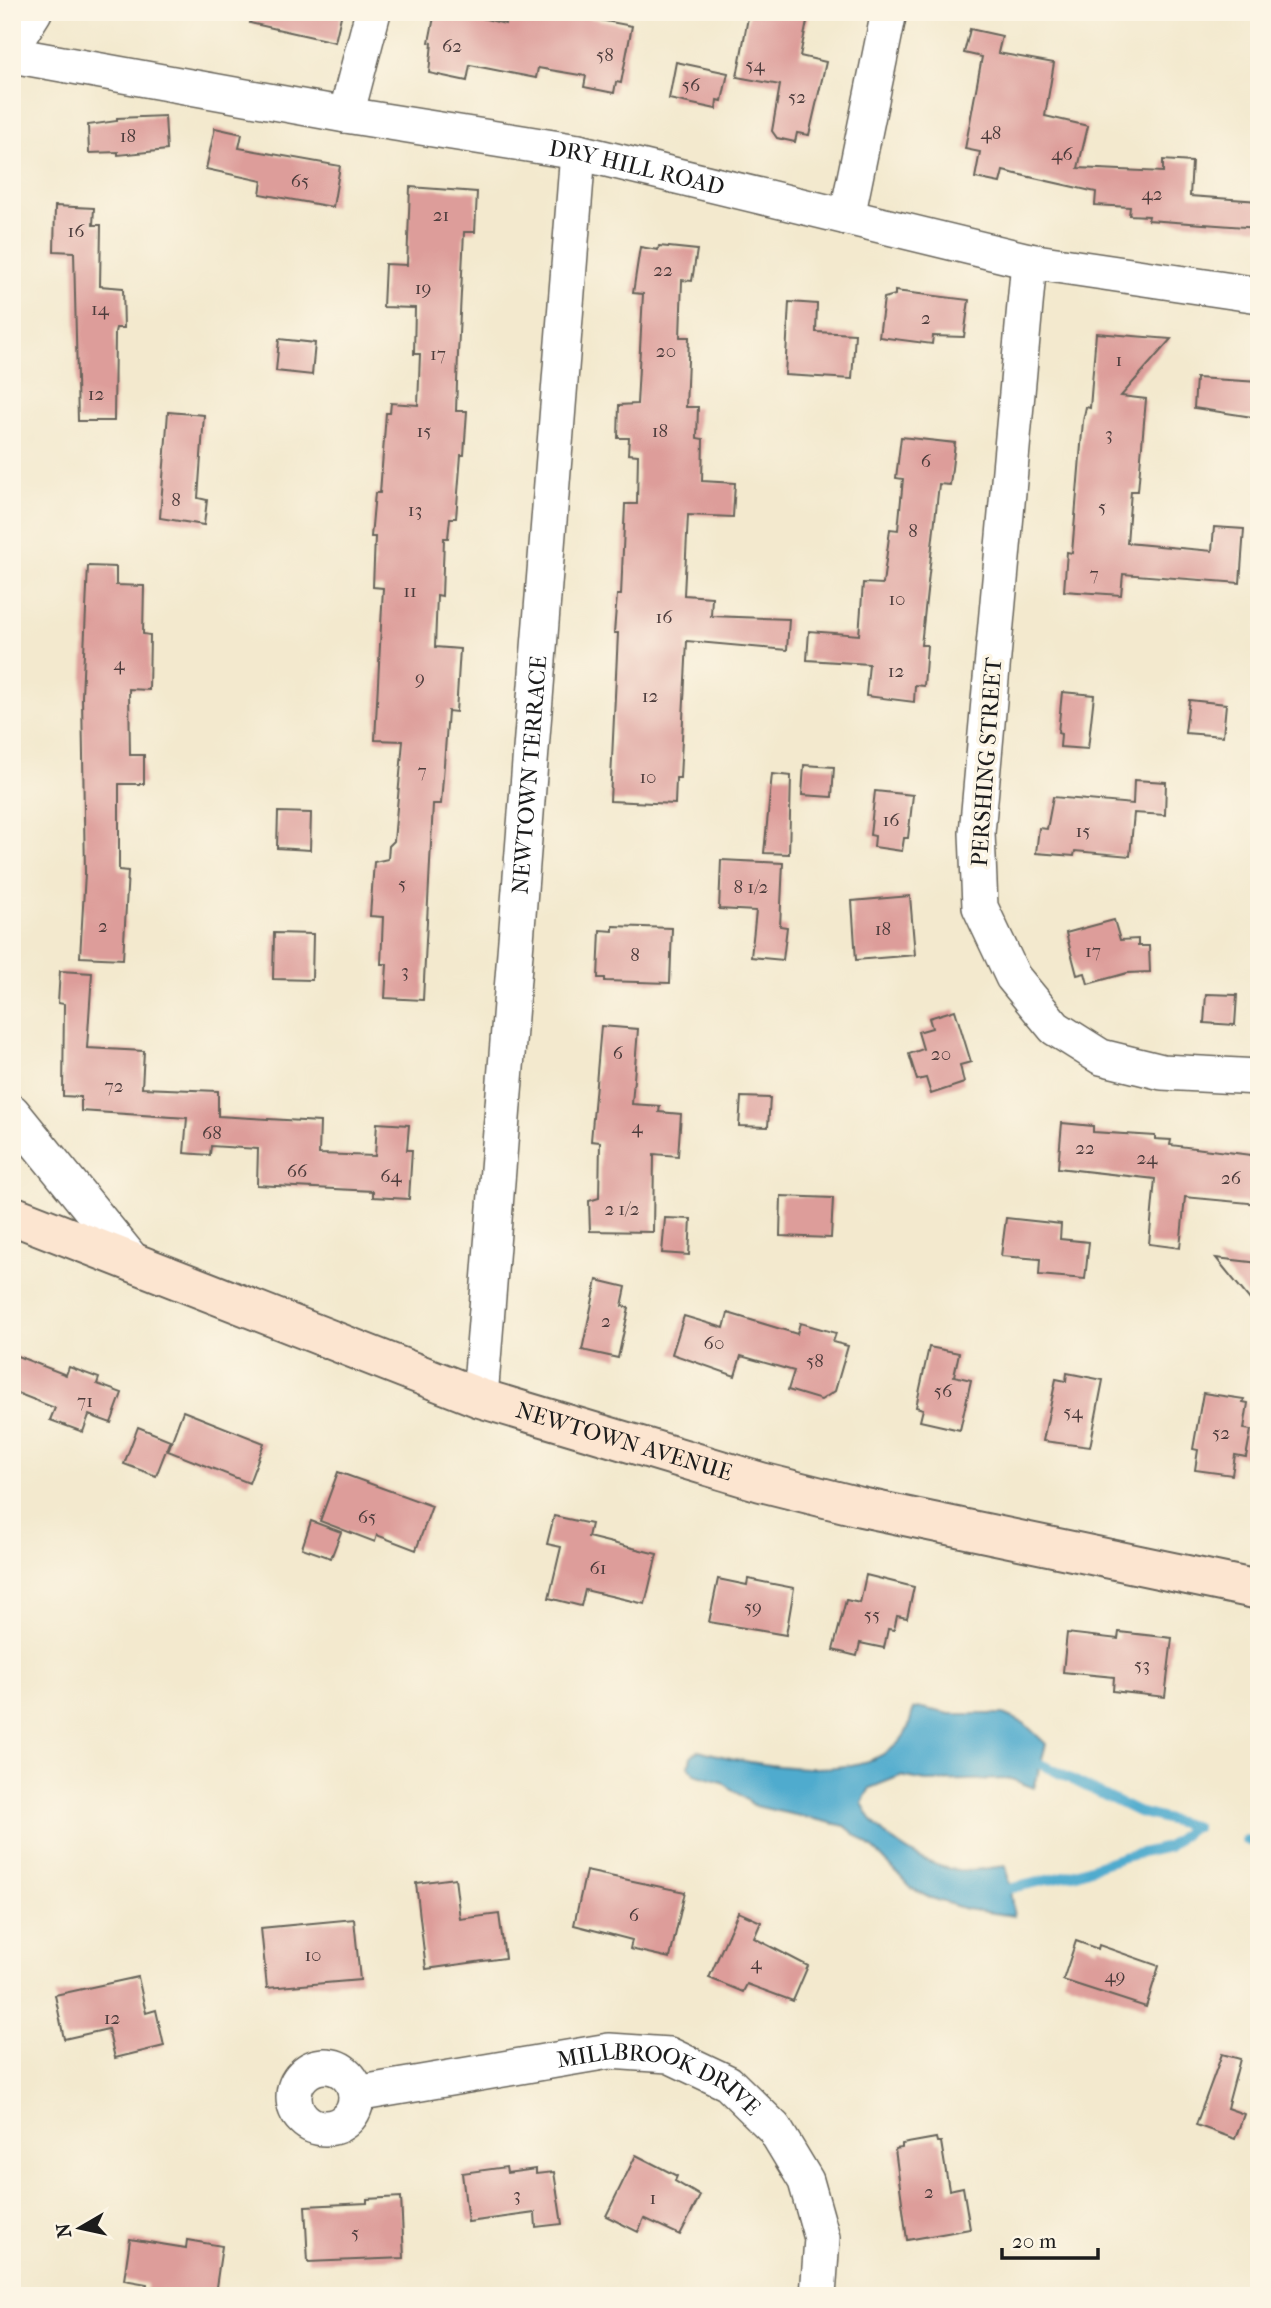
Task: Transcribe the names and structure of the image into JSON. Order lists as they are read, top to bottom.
{
  "streets": {
    "main road": ["NEWTOWN AVENUE"],
    "street": [
      "DRY HILL ROAD",
      "PERSHING STREET",
      "NEWTOWN TERRACE",
      "MILLBROOK DRIVE"
    ]
  },
  "crossings": [
    ["DRY HILL ROAD", "PERSHING STREET"],
    ["DRY HILL ROAD", "NEWTOWN TERRACE"],
    ["NEWTOWN TERRACE", "NEWTOWN AVENUE"]
  ],
  "house_numbers": [
    "62",
    "58",
    "54",
    "56",
    "52",
    "48",
    "18",
    "46",
    "65",
    "42",
    "21",
    "16",
    "22",
    "19",
    "14",
    "2",
    "20",
    "17",
    "1",
    "12",
    "15",
    "18",
    "3",
    "6",
    "8",
    "5",
    "13",
    "8",
    "7",
    "11",
    "10",
    "16",
    "4",
    "12",
    "9",
    "12",
    "7",
    "10",
    "16",
    "15",
    "5",
    "8 1/2",
    "2",
    "18",
    "17",
    "8",
    "3",
    "6",
    "20",
    "72",
    "4",
    "68",
    "22",
    "24",
    "66",
    "64",
    "26",
    "2 1/2",
    "2",
    "60",
    "58",
    "56",
    "71",
    "54",
    "52",
    "65",
    "61",
    "59",
    "55",
    "53",
    "6",
    "10",
    "4",
    "49",
    "12",
    "2",
    "3",
    "1",
    "5"
  ],
  "scale_bar": "20 m",
  "north": "left"
}
